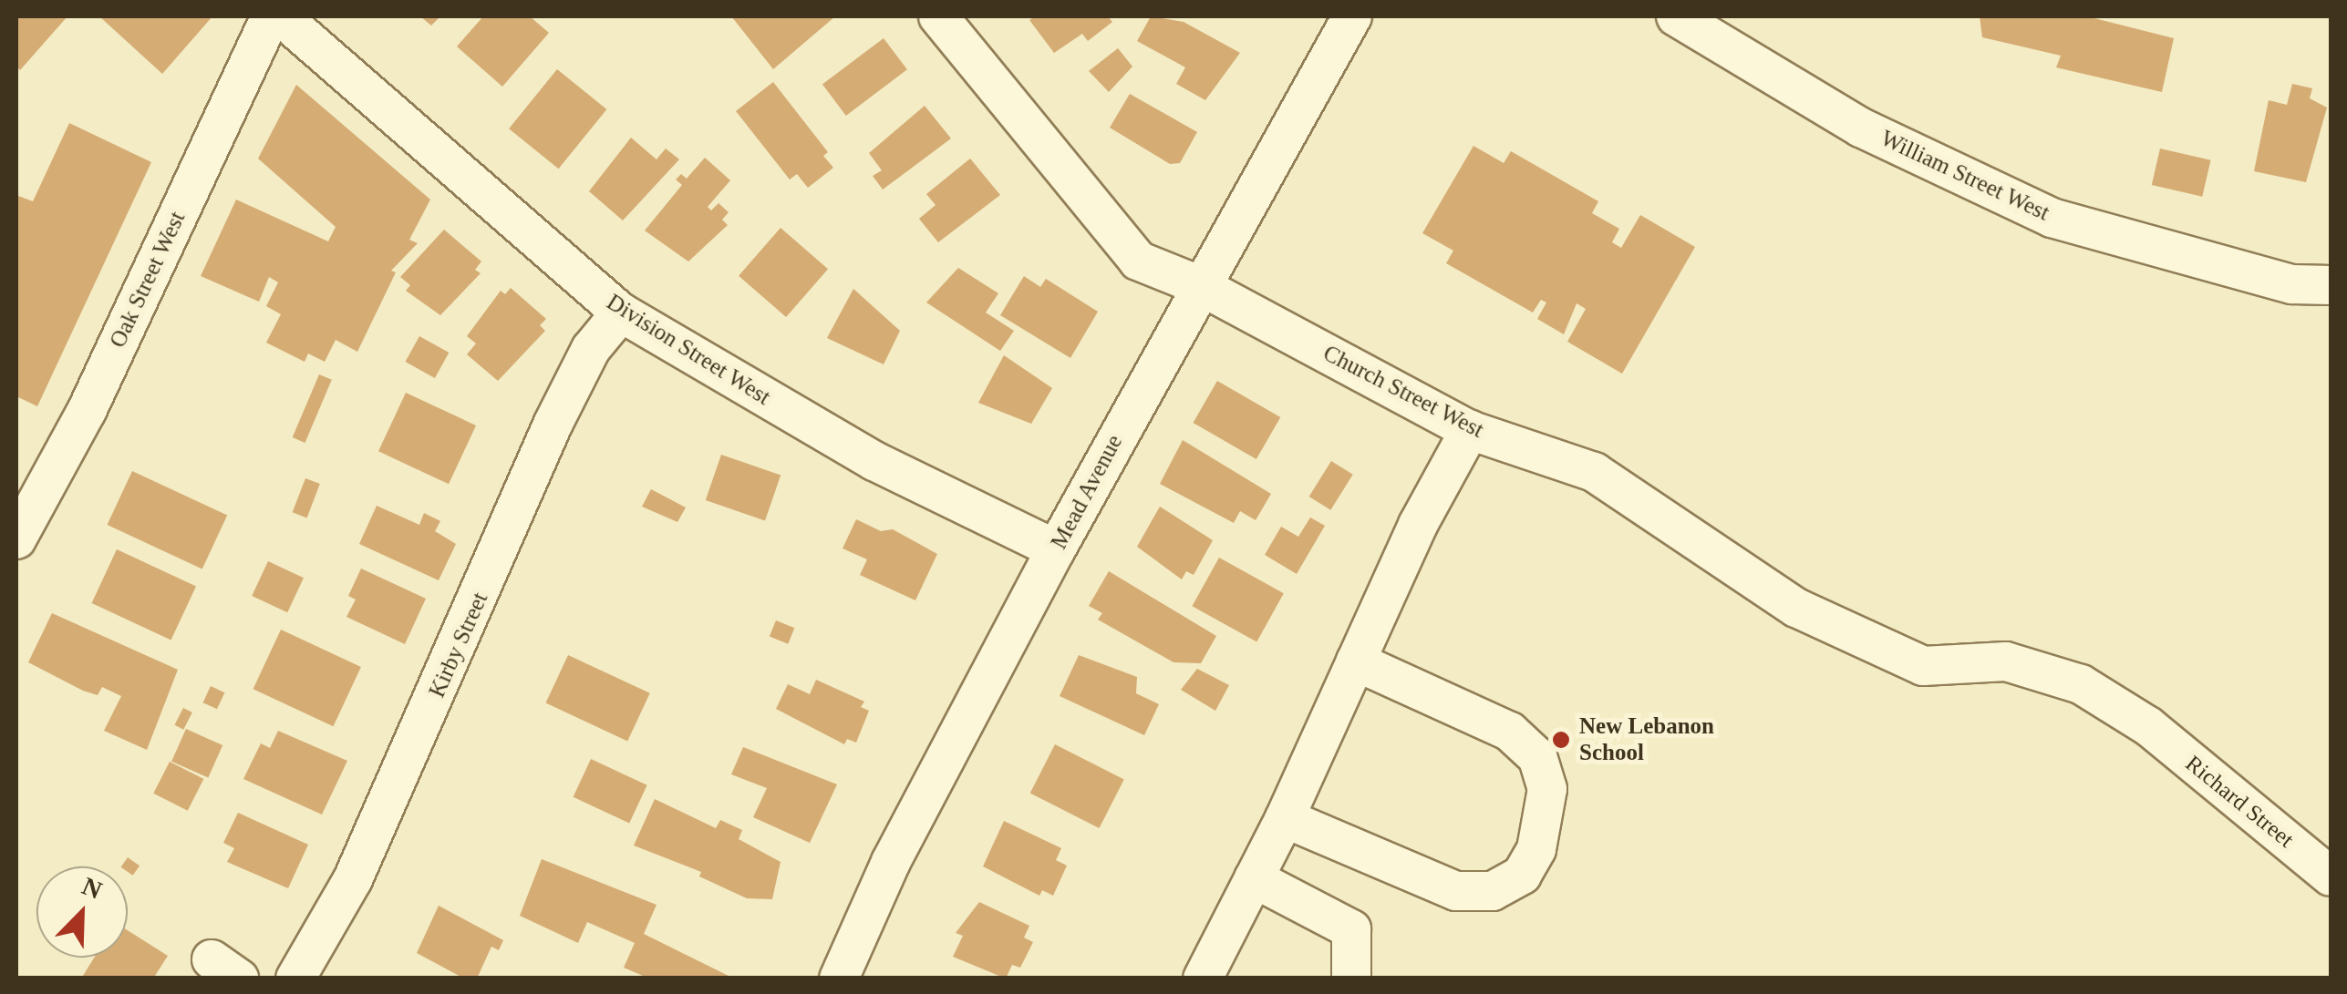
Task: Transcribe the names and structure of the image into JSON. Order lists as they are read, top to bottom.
{
  "streets": {
    "street": [
      "William Street West",
      "Oak Street West",
      "Division Street West",
      "Church Street West",
      "Mead Avenue",
      "Kirby Street",
      "Richard Street"
    ]
  },
  "crossings": [
    ["Division Street West", "Mead Avenue"],
    ["Division Street West", "Kirby Street"],
    ["Church Street West", "Mead Avenue"],
    ["Church Street West", "Richard Street"]
  ],
  "places": ["New Lebanon School"],
  "north": "top right"
}
